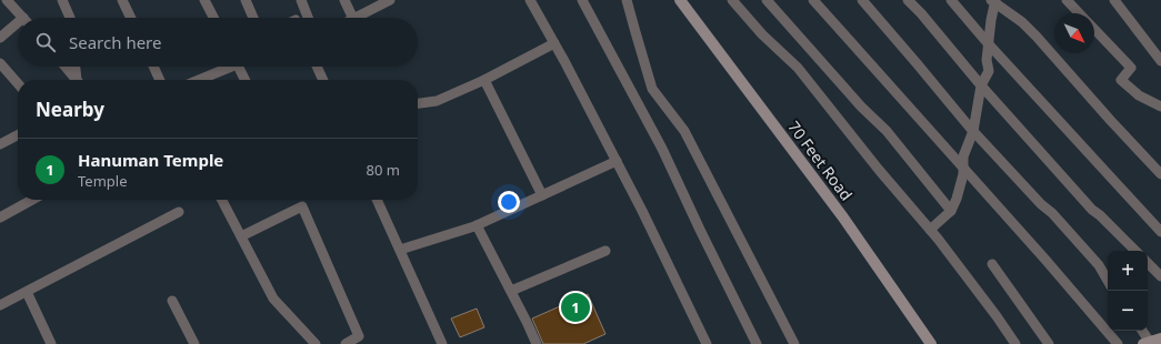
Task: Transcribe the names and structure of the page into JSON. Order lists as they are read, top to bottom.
{
  "streets": {
    "street": ["70 Feet Road"]
  },
  "north": "bottom right",
  "page": {
    "search": "Search here",
    "heading": "Nearby",
    "list": [
      {
        "mark": "1",
        "name": "Hanuman Temple",
        "note": "Temple",
        "value": "80 m"
      }
    ],
    "map_buttons": ["+", "−"],
    "pins": "1"
  }
}
